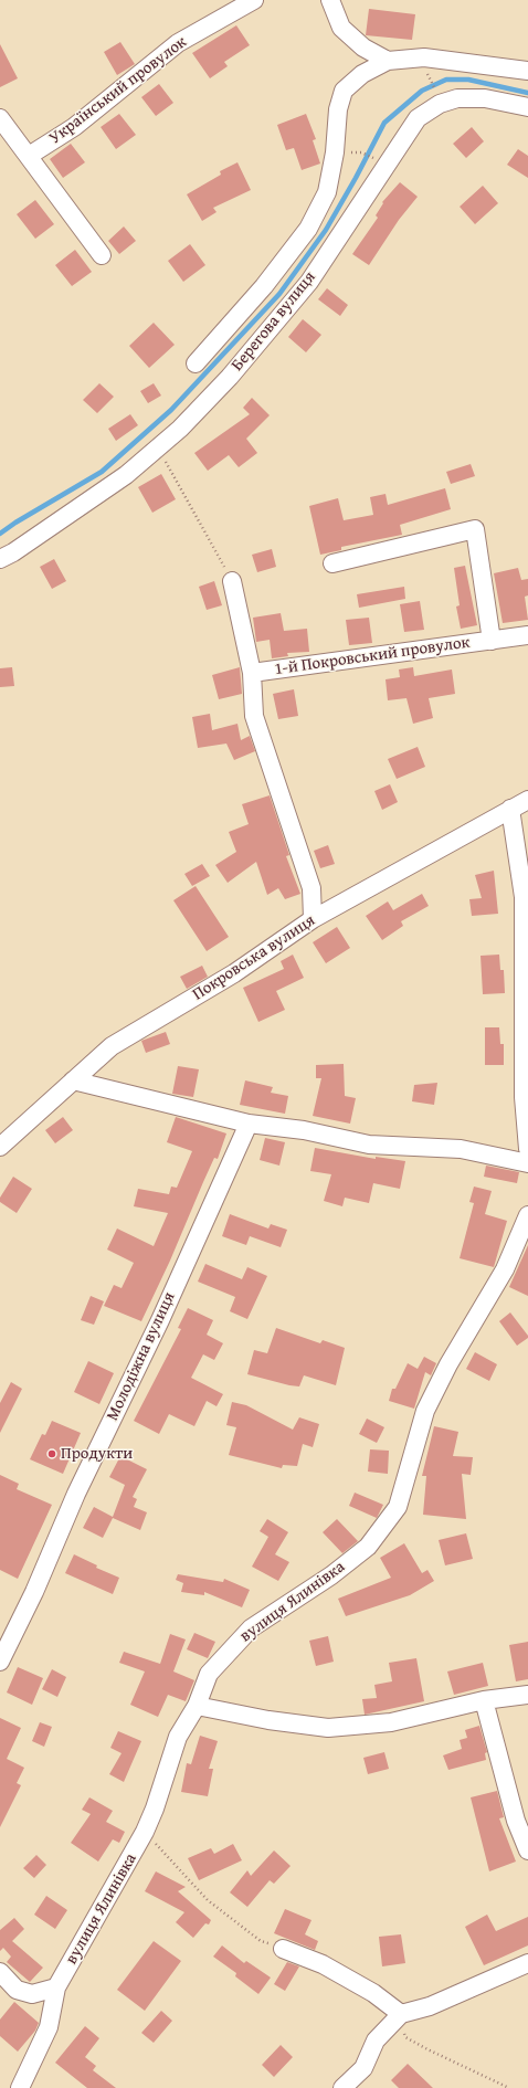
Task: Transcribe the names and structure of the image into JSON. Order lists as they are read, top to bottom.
{
  "streets": {
    "street": [
      "Український провулок",
      "Берегова вулиця",
      "1-й Покровський провулок",
      "Покровська вулиця",
      "Молодіжна вулиця",
      "вулиця Ялинівка"
    ]
  },
  "places": ["Продукти"]
}
